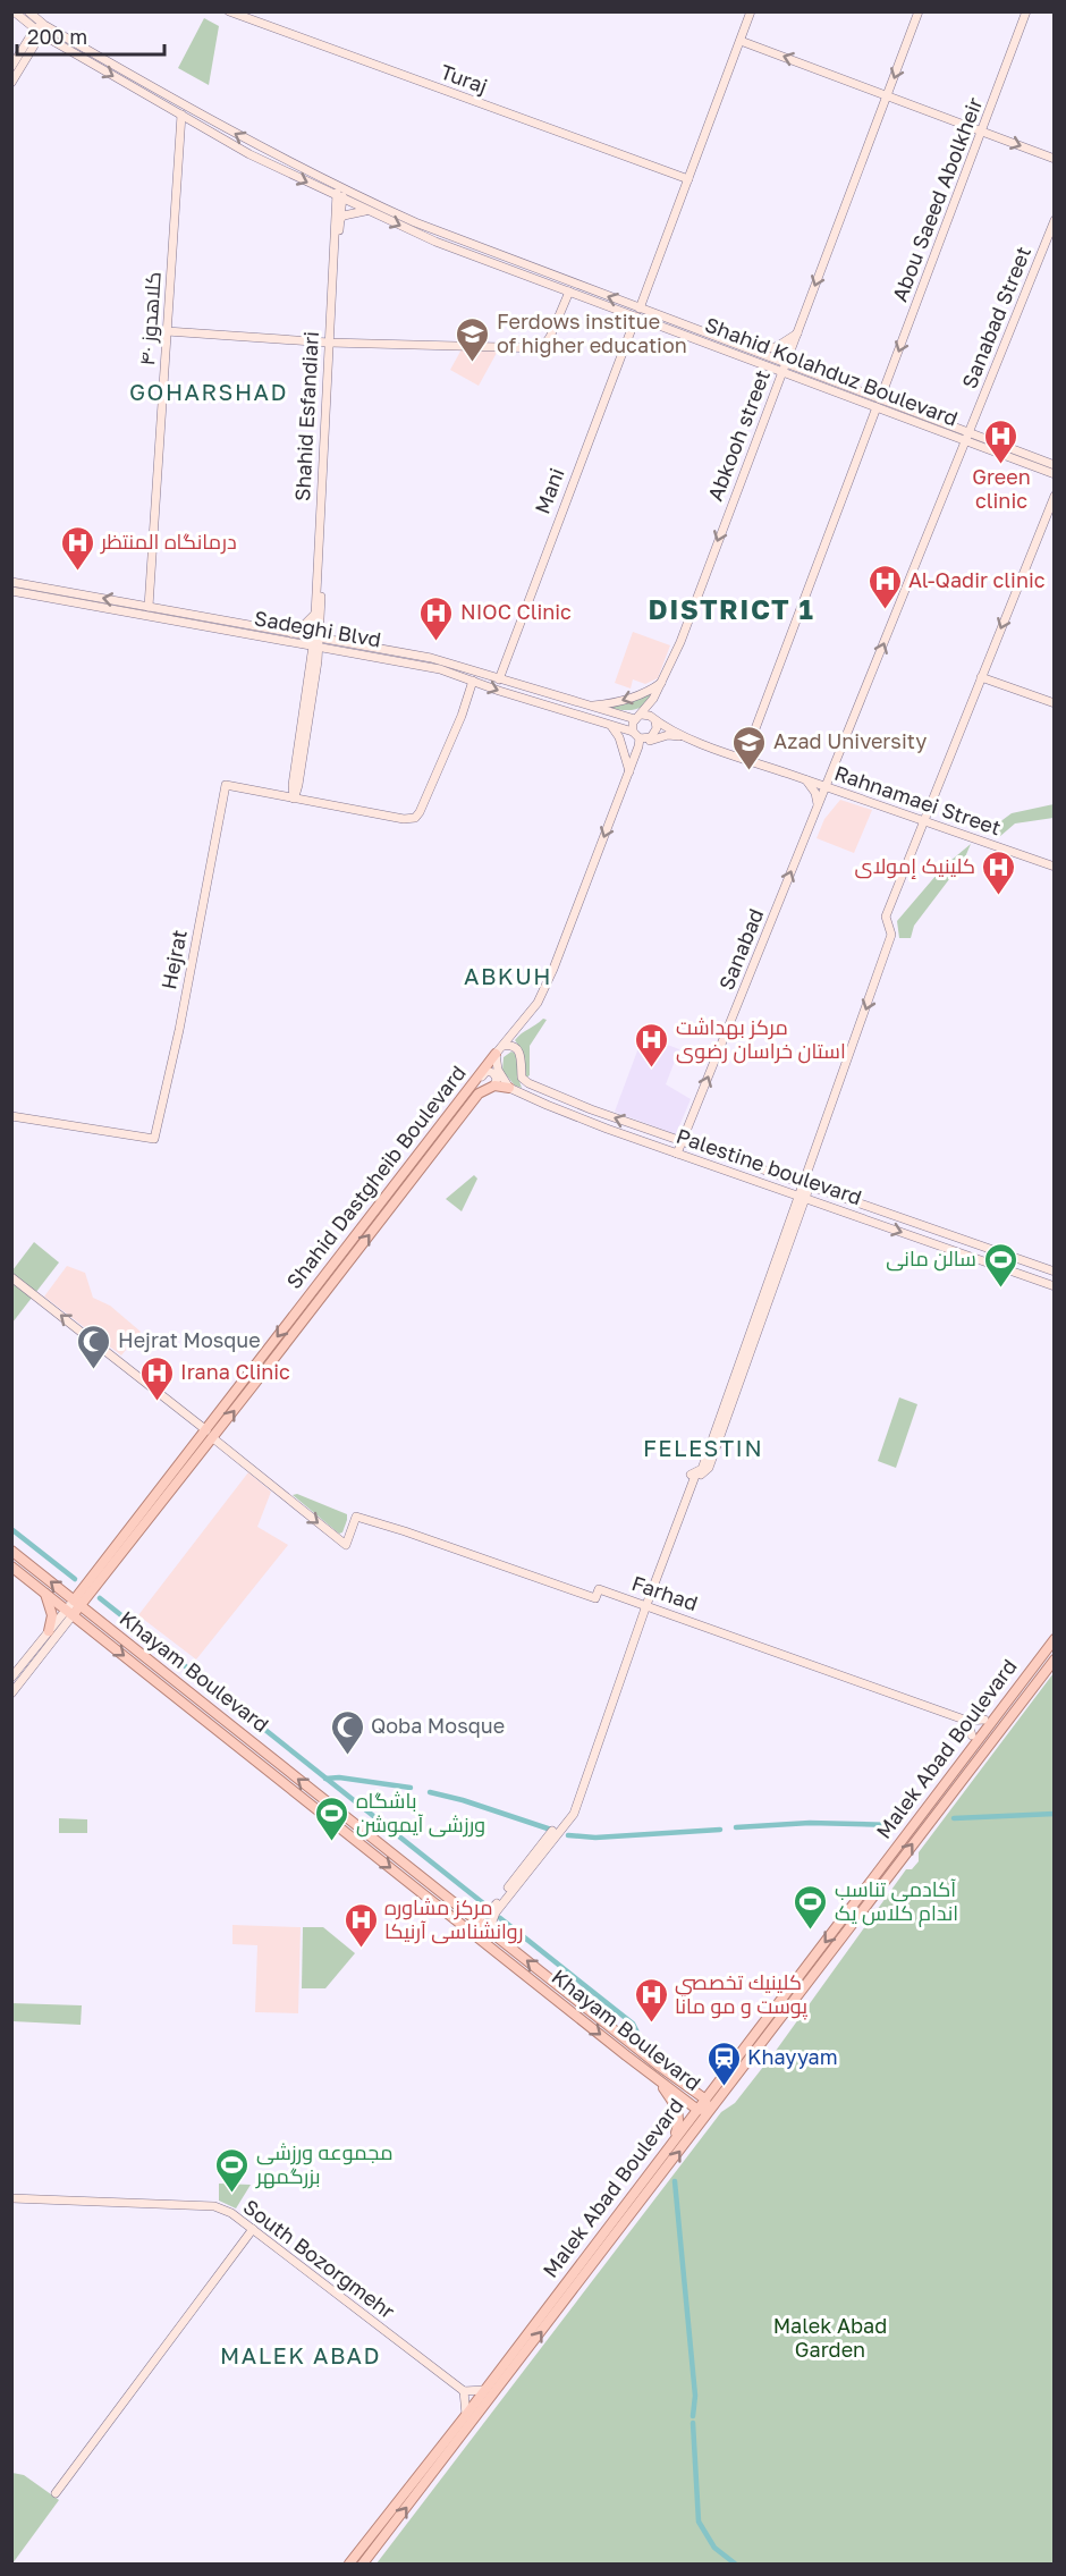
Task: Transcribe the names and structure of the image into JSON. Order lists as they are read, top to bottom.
{
  "streets": {
    "main road": ["Shahid Dastgheib Boulevard", "Khayam Boulevard", "Malek Abad Boulevard"],
    "street": [
      "Turaj",
      "Abou Saeed Abolkheir",
      "Sanabad Street",
      "کلاهدوز ۴۰",
      "Shahid Kolahduz Boulevard",
      "Shahid Esfandiari",
      "Abkooh street",
      "Mani",
      "Sadeghi Blvd",
      "Rahnamaei Street",
      "Sanabad",
      "Hejrat",
      "Palestine boulevard",
      "Farhad",
      "South Bozorgmehr"
    ]
  },
  "crossings": [
    ["Turaj", "Mani"],
    ["Abou Saeed Abolkheir", "Shahid Kolahduz Boulevard"],
    ["Abou Saeed Abolkheir", "Rahnamaei Street"],
    ["Sanabad Street", "Shahid Kolahduz Boulevard"],
    ["Sanabad Street", "Rahnamaei Street"],
    ["Sanabad Street", "Sanabad"],
    ["کلاهدوز ۴۰", "Shahid Kolahduz Boulevard"],
    ["کلاهدوز ۴۰", "Sadeghi Blvd"],
    ["Shahid Kolahduz Boulevard", "Shahid Esfandiari"],
    ["Shahid Kolahduz Boulevard", "Abkooh street"],
    ["Shahid Kolahduz Boulevard", "Mani"],
    ["Shahid Esfandiari", "Sadeghi Blvd"],
    ["Shahid Esfandiari", "Hejrat"],
    ["Abkooh street", "Sadeghi Blvd"],
    ["Abkooh street", "Rahnamaei Street"],
    ["Mani", "Sadeghi Blvd"],
    ["Sadeghi Blvd", "Rahnamaei Street"],
    ["Sadeghi Blvd", "Shahid Dastgheib Boulevard"],
    ["Sanabad", "Palestine boulevard"],
    ["Palestine boulevard", "Shahid Dastgheib Boulevard"],
    ["Shahid Dastgheib Boulevard", "Farhad"],
    ["Shahid Dastgheib Boulevard", "Khayam Boulevard"],
    ["Khayam Boulevard", "Malek Abad Boulevard"]
  ],
  "one_way": [
    "Abou Saeed Abolkheir",
    "Sanabad Street",
    "Abkooh street",
    "Sanabad",
    "Farhad"
  ],
  "districts": [
    "GOHARSHAD",
    "DISTRICT 1",
    "ABKUH",
    "FELESTIN",
    "MALEK ABAD"
  ],
  "parks": ["Malek Abad Garden"],
  "places": {
    "school or university": ["Ferdows institue of higher education", "Azad University"],
    "hospital": [
      "Green clinic",
      "درمانگاه المنتظر",
      "Al-Qadir clinic",
      "NIOC Clinic",
      "کلینیک إمولای",
      "مرکز بهداشت استان خراسان رضوی",
      "Irana Clinic",
      "مرکز مشاوره روانشناسی آرنیکا",
      "كلينيك تخصصي پوست و مو مانا"
    ],
    "sports": [
      "سالن مانی",
      "باشگاه ورزشی آیموشن",
      "آکادمی تناسب اندام کلاس یک",
      "مجموعه ورزشی بزرگمهر"
    ],
    "mosque": ["Hejrat Mosque", "Qoba Mosque"],
    "station": ["Khayyam"]
  },
  "scale_bar": "200 m"
}
